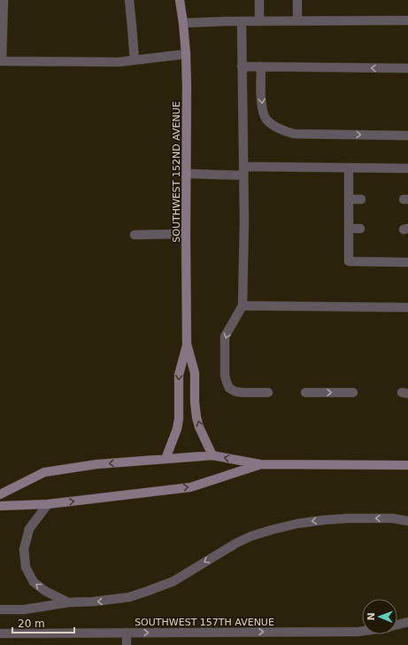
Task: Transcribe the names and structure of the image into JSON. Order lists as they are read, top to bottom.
{
  "streets": {
    "street": ["SOUTHWEST 152ND AVENUE", "SOUTHWEST 157TH AVENUE"]
  },
  "scale_bar": "20 m",
  "north": "left"
}
